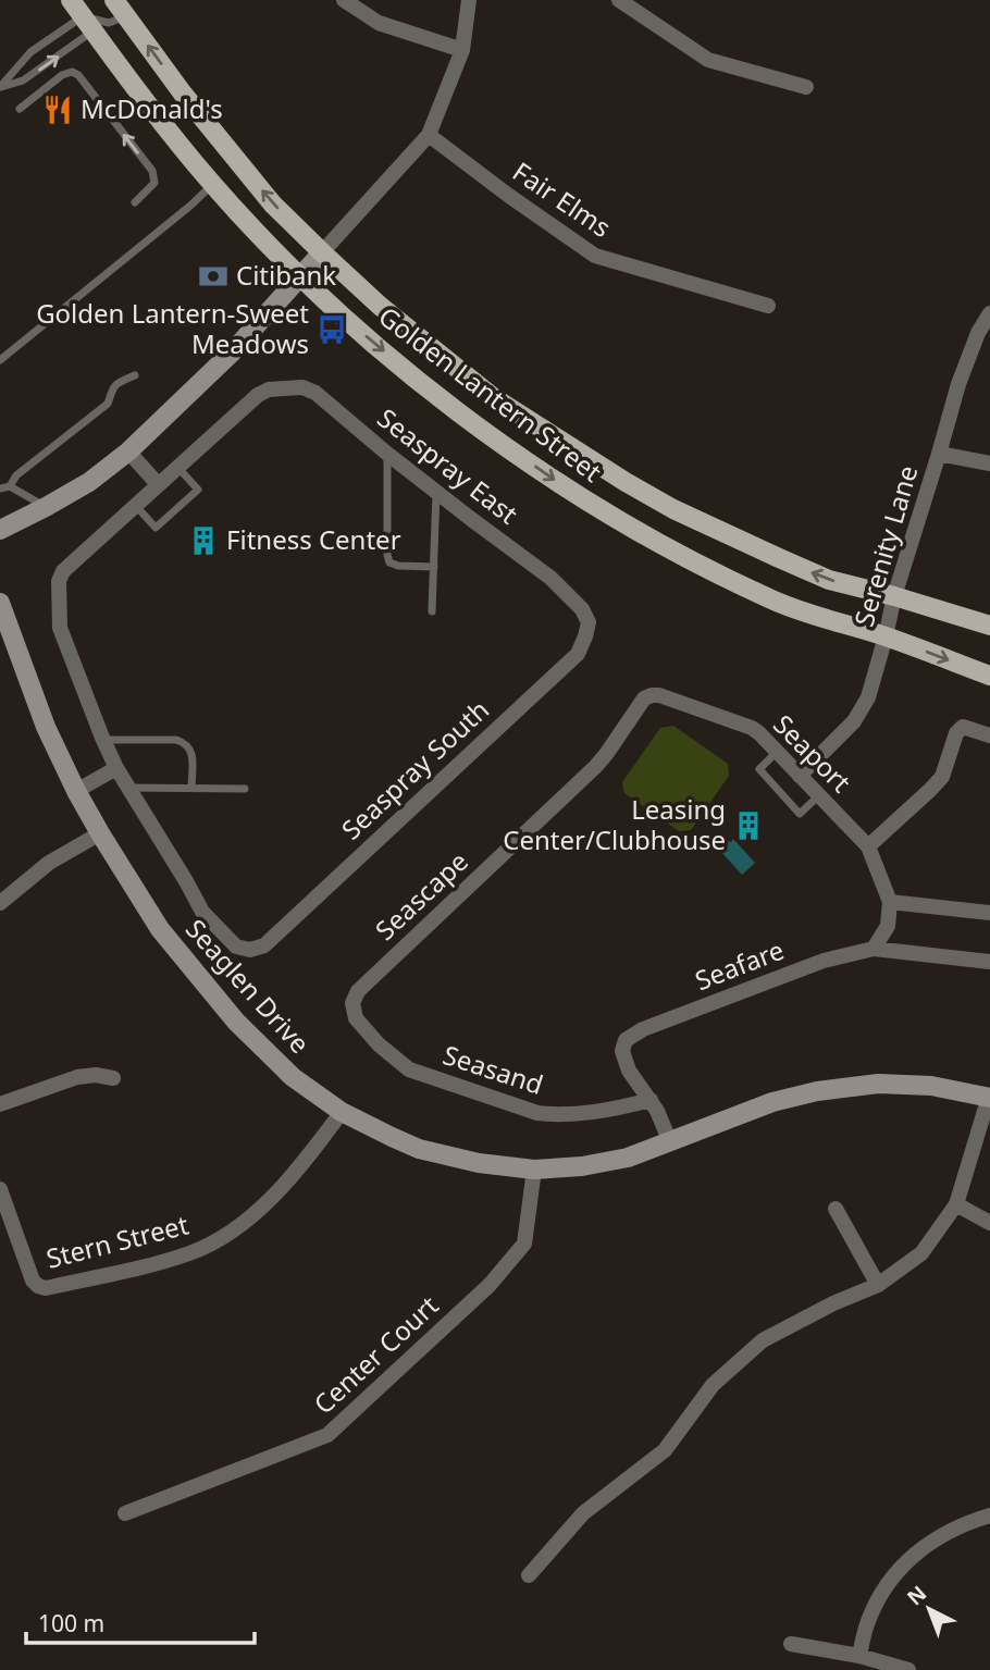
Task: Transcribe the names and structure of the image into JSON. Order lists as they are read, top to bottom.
{
  "streets": {
    "main road": ["Golden Lantern Street"],
    "street": [
      "Fair Elms",
      "Seaspray East",
      "Serenity Lane",
      "Seaport",
      "Seaspray South",
      "Seascape",
      "Seafare",
      "Seaglen Drive",
      "Seasand",
      "Stern Street",
      "Center Court"
    ]
  },
  "crossings": [
    ["Golden Lantern Street", "Serenity Lane"],
    ["Seaspray East", "Seaspray South"],
    ["Serenity Lane", "Seaport"],
    ["Seaport", "Seascape"],
    ["Seascape", "Seasand"],
    ["Seafare", "Seaglen Drive"],
    ["Seafare", "Seasand"],
    ["Seaglen Drive", "Stern Street"],
    ["Seaglen Drive", "Center Court"]
  ],
  "places": {
    "restaurant": ["McDonald's"],
    "bank": ["Citibank"],
    "bus stop": ["Golden Lantern-Sweet Meadows"],
    "building": ["Fitness Center", "Leasing Center/Clubhouse"]
  },
  "scale_bar": "100 m",
  "north": "top left"
}
